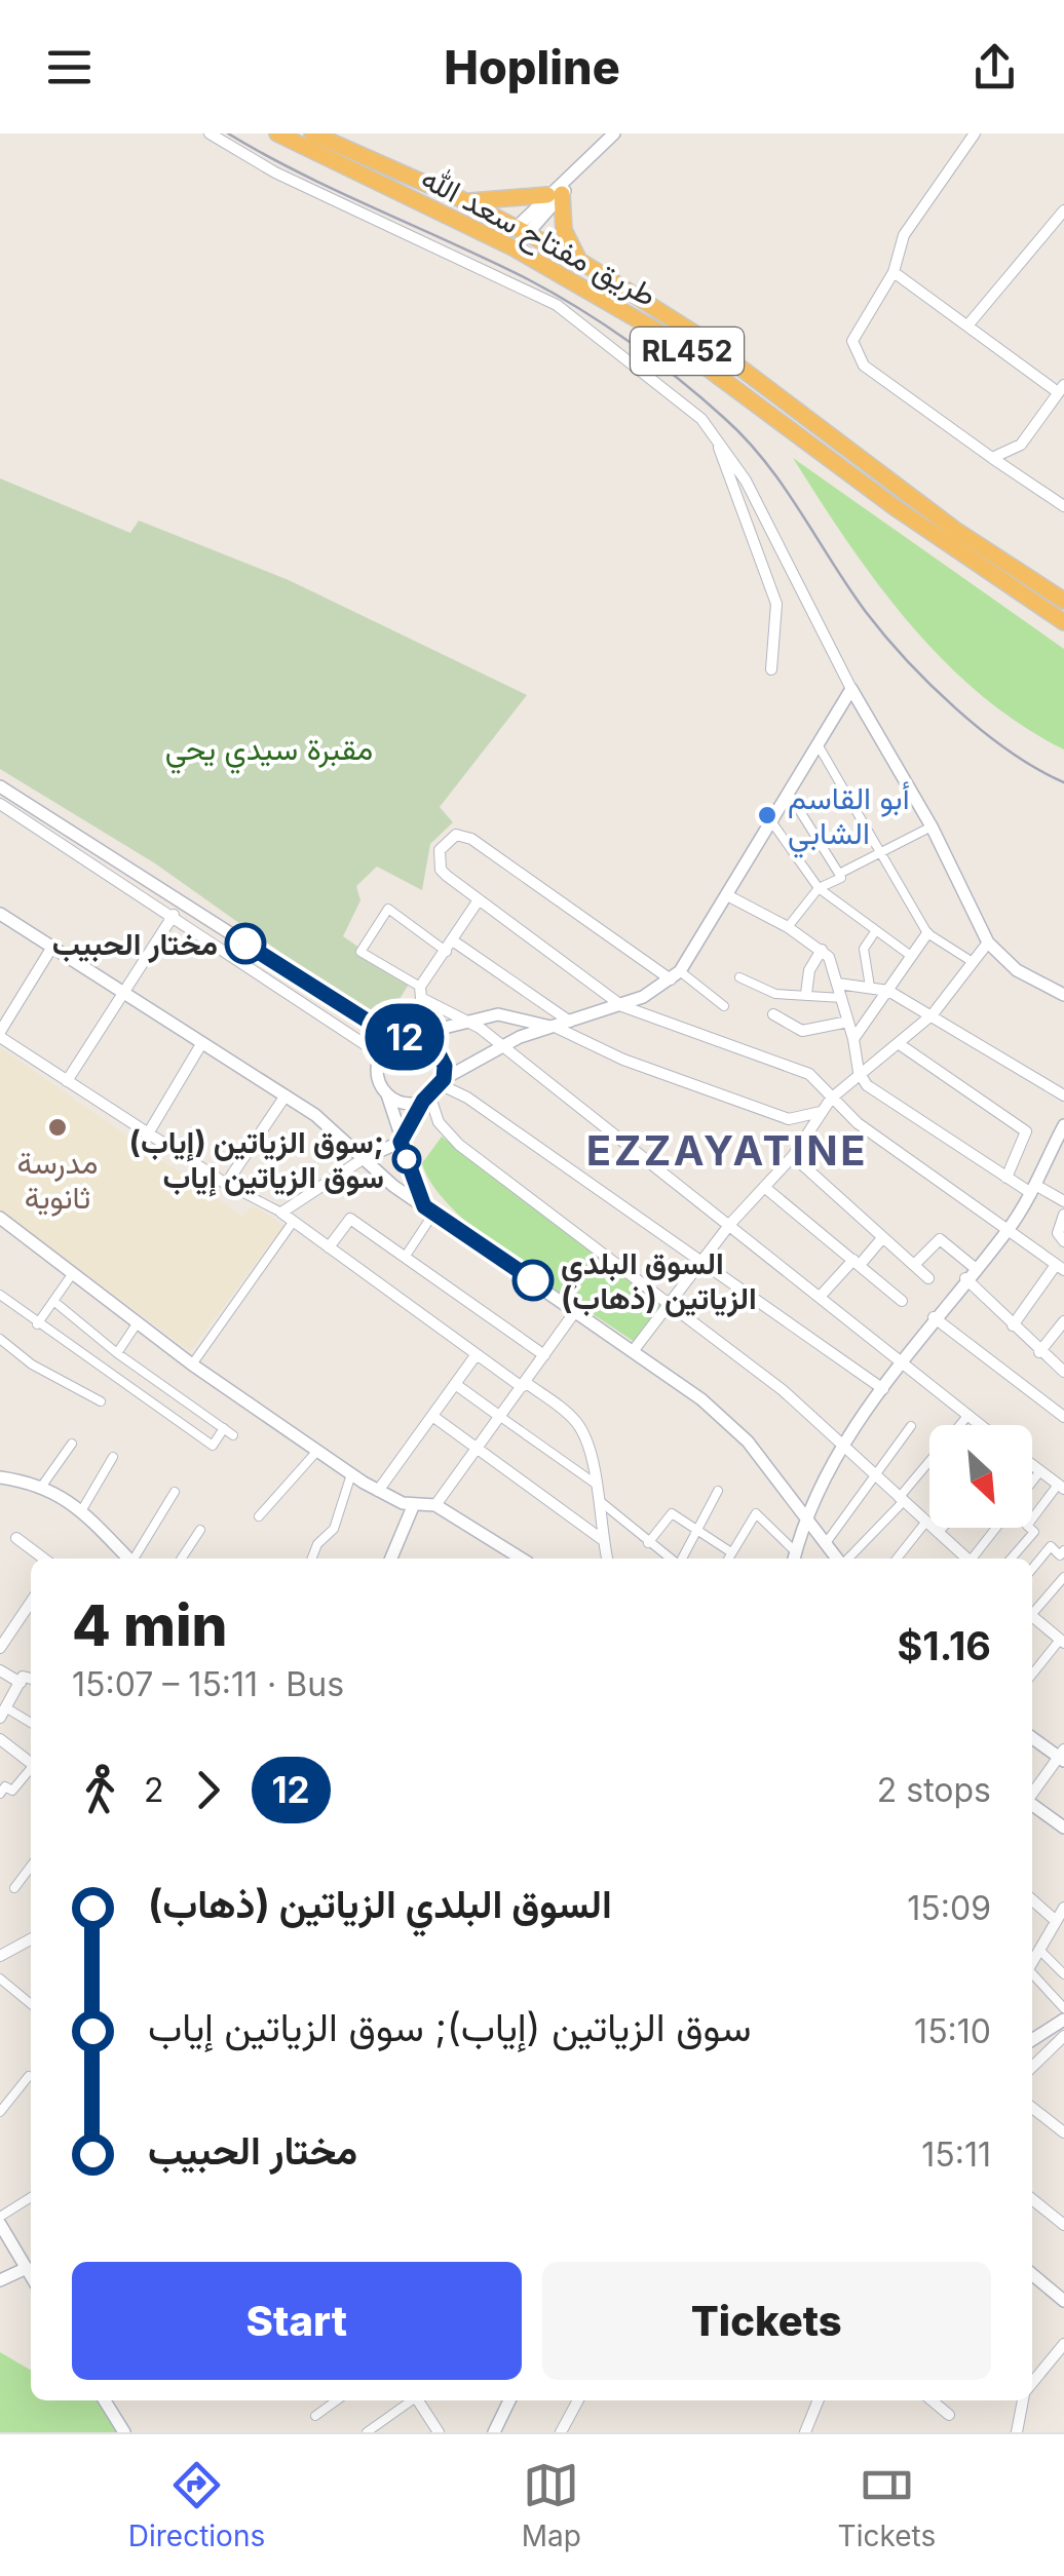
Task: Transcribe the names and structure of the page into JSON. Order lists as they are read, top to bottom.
{
  "streets": {
    "highway": ["طريق مفتاح سعد الله", "RL452"]
  },
  "districts": ["EZZAYATINE"],
  "parks": ["مقبرة سيدي يحي"],
  "places": [
    "أبو القاسم الشابي",
    "مختار الحبيب",
    "مدرسة ثانوية",
    "سوق الزياتين (إياب); سوق الزياتين إياب",
    "السوق البلدي الزياتين (ذهاب)"
  ],
  "lines": ["bus line 12"],
  "north": "bottom right",
  "page": {
    "header": "Hopline",
    "on_map": "12",
    "heading": ["4 min", "15:07 – 15:11 · Bus", "$1.16"],
    "legs": ["2", "12", "2 stops"],
    "list": [
      {
        "name": "السوق البلدي الزياتين (ذهاب)",
        "value": "15:09"
      },
      {
        "name": "سوق الزياتين (إياب); سوق الزياتين إياب",
        "value": "15:10"
      },
      {
        "name": "مختار الحبيب",
        "value": "15:11"
      }
    ],
    "buttons": ["Start", "Tickets"],
    "tabs": ["Directions", "Map", "Tickets"]
  }
}
